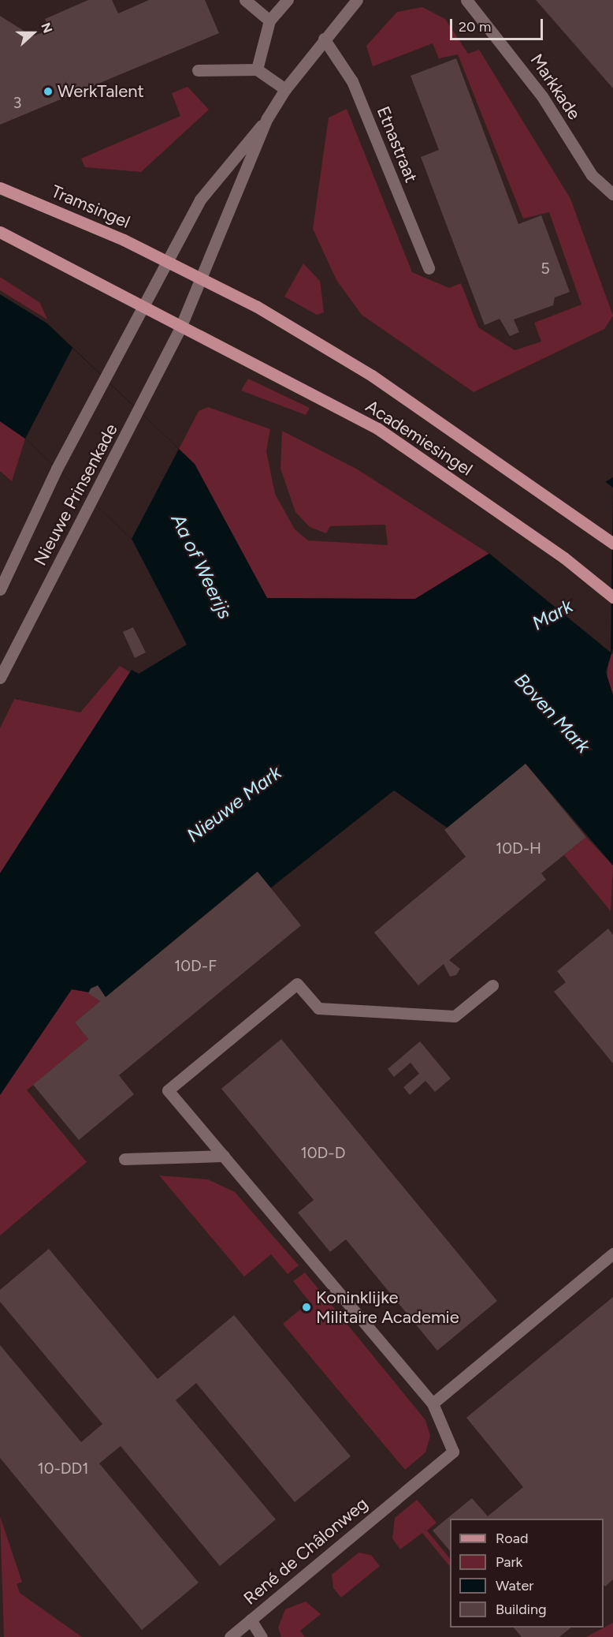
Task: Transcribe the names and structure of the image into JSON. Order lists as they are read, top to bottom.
{
  "streets": {
    "main road": ["Tramsingel", "Academiesingel"],
    "street": [
      "Markkade",
      "Etnastraat",
      "Nieuwe Prinsenkade",
      "René de Châlonweg"
    ]
  },
  "crossings": [
    ["Tramsingel", "Academiesingel"],
    ["Tramsingel", "Nieuwe Prinsenkade"],
    ["Academiesingel", "Nieuwe Prinsenkade"]
  ],
  "water": [
    "Aa of Weerijs",
    "Mark",
    "Boven Mark",
    "Nieuwe Mark"
  ],
  "places": ["WerkTalent", "Koninklijke Militaire Academie"],
  "house_numbers": [
    "3",
    "5",
    "10D-H",
    "10D-F",
    "10D-D",
    "10-DD1"
  ],
  "legend": [
    "Road",
    "Park",
    "Water",
    "Building"
  ],
  "scale_bar": "20 m",
  "north": "right"
}
